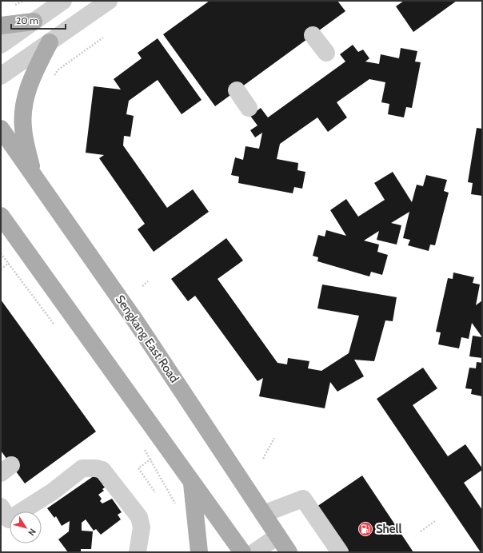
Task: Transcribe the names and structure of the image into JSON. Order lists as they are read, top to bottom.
{
  "streets": {
    "main road": ["Sengkang East Road"]
  },
  "places": {
    "fuel station": ["Shell"]
  },
  "scale_bar": "20 m",
  "north": "bottom right"
}
